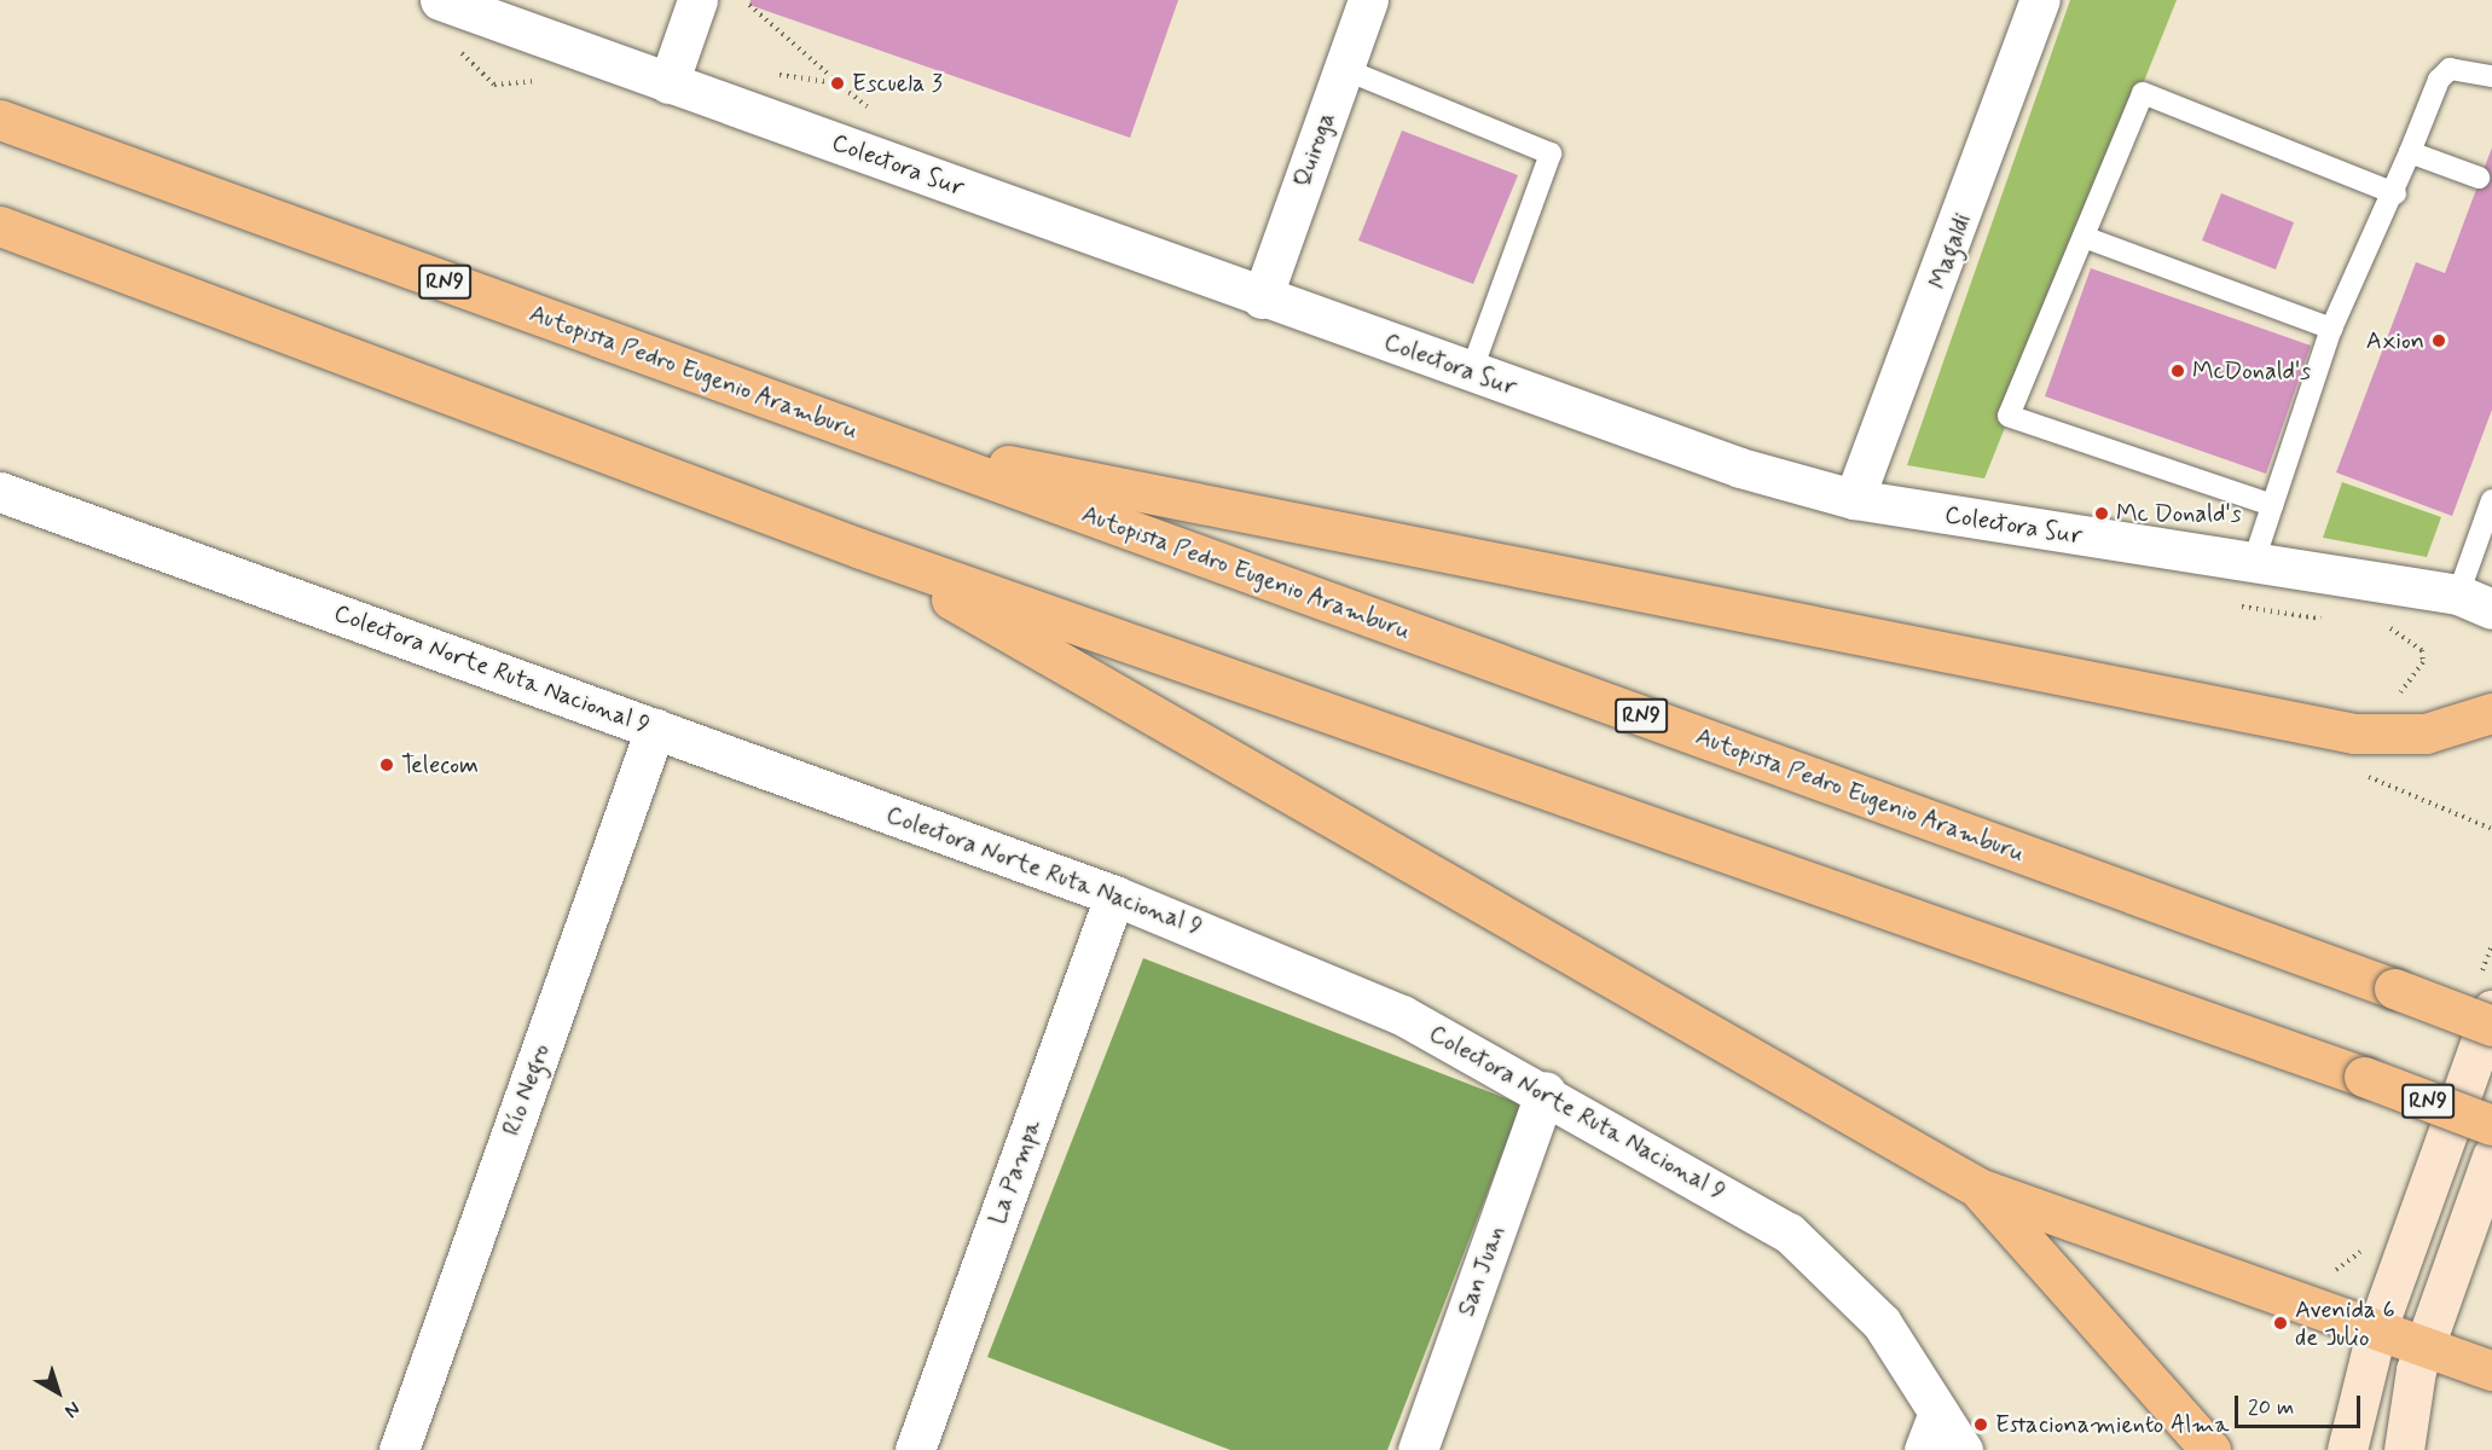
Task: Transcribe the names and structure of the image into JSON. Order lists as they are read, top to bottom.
{
  "streets": {
    "highway": ["RN9", "Autopista Pedro Eugenio Aramburu"],
    "street": [
      "Quiroga",
      "Colectora Sur",
      "Magaldi",
      "Colectora Norte Ruta Nacional 9",
      "Río Negro",
      "La Pampa",
      "San Juan"
    ]
  },
  "crossings": [
    ["Quiroga", "Colectora Sur"],
    ["Colectora Sur", "Magaldi"],
    ["Colectora Norte Ruta Nacional 9", "Río Negro"],
    ["Colectora Norte Ruta Nacional 9", "La Pampa"],
    ["Colectora Norte Ruta Nacional 9", "San Juan"]
  ],
  "places": [
    "Escuela 3",
    "Axion",
    "McDonald's",
    "Mc Donald's",
    "Telecom",
    "Avenida 6 de Julio",
    "Estacionamiento Alma"
  ],
  "scale_bar": "20 m",
  "north": "bottom right"
}
